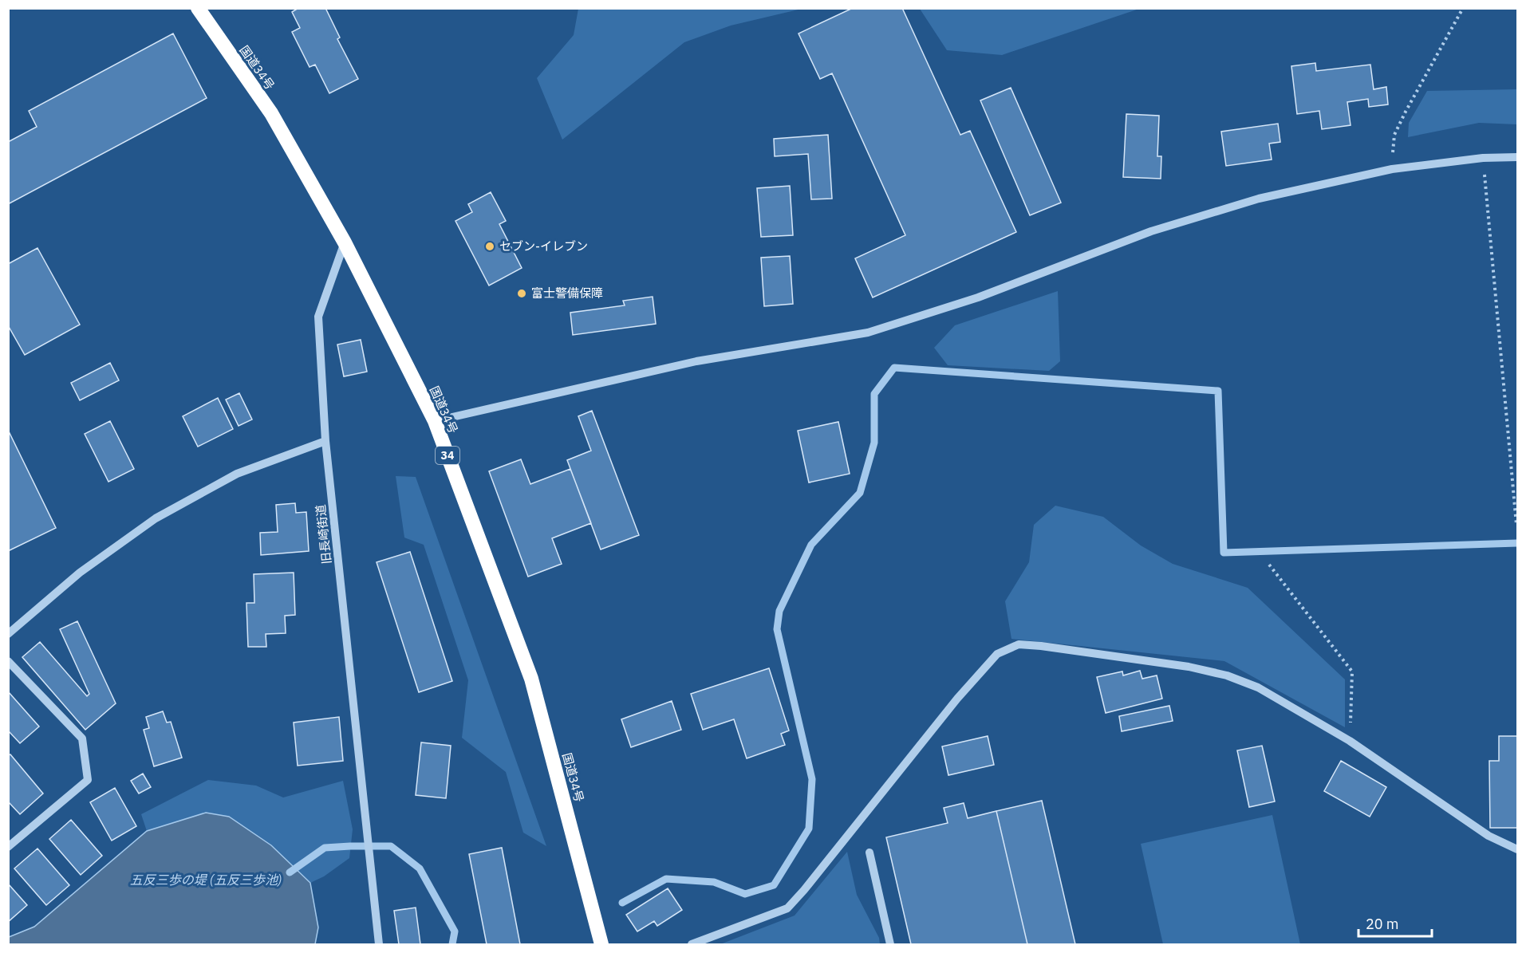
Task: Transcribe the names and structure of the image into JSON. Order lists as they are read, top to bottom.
{
  "streets": {
    "highway": ["国道34号", "34"],
    "street": ["旧長崎街道"]
  },
  "crossings": [
    ["国道34号", "旧長崎街道"]
  ],
  "water": ["五反三歩の堤 (五反三歩池)"],
  "places": ["セブン-イレブン", "富士警備保障"],
  "scale_bar": "20 m"
}
